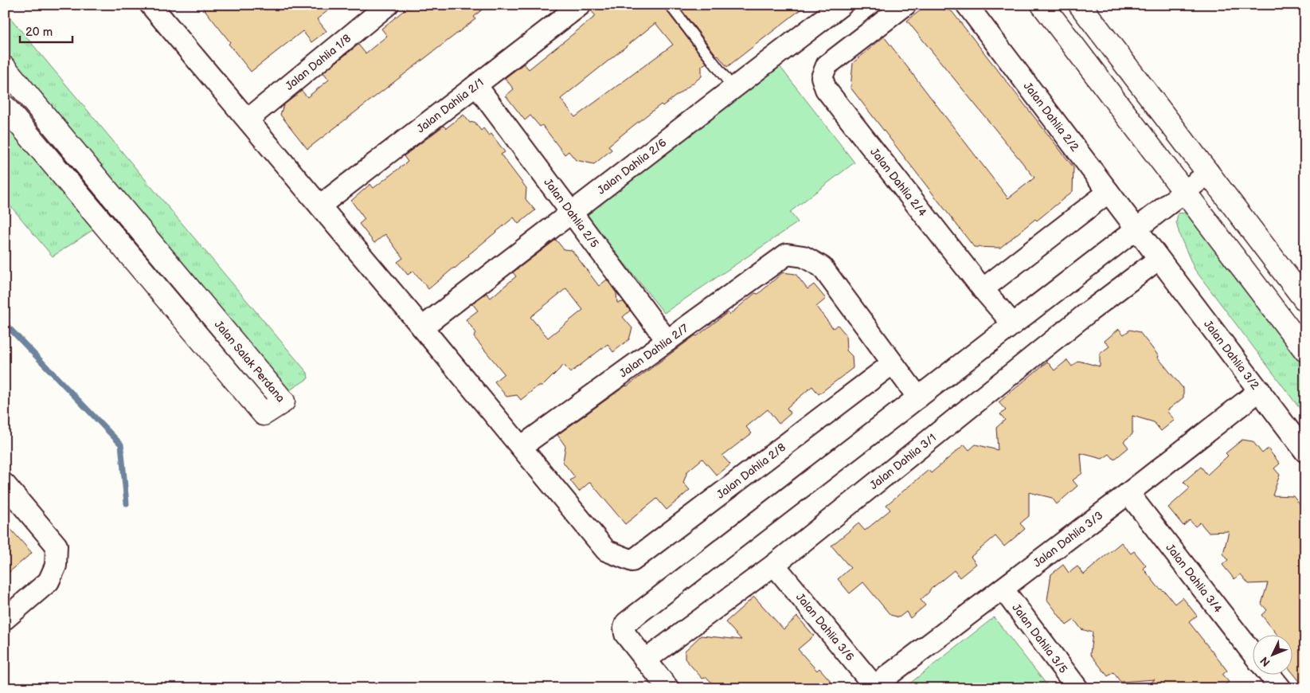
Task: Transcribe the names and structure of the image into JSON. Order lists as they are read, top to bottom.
{
  "streets": {
    "street": [
      "Jalan Dahlia 1/8",
      "Jalan Dahlia 2/1",
      "Jalan Dahlia 2/2",
      "Jalan Dahlia 2/6",
      "Jalan Dahlia 2/4",
      "Jalan Dahlia 2/5",
      "Jalan Dahlia 2/7",
      "Jalan Dahlia 3/2",
      "Jalan Salak Perdana",
      "Jalan Dahlia 3/1",
      "Jalan Dahlia 2/8",
      "Jalan Dahlia 3/3",
      "Jalan Dahlia 3/4",
      "Jalan Dahlia 3/6",
      "Jalan Dahlia 3/5"
    ]
  },
  "crossings": [
    ["Jalan Dahlia 2/1", "Jalan Dahlia 2/5"],
    ["Jalan Dahlia 2/2", "Jalan Dahlia 3/2"],
    ["Jalan Dahlia 2/6", "Jalan Dahlia 2/5"],
    ["Jalan Dahlia 2/5", "Jalan Dahlia 2/7"],
    ["Jalan Dahlia 2/7", "Jalan Dahlia 2/8"],
    ["Jalan Dahlia 3/2", "Jalan Dahlia 3/1"],
    ["Jalan Dahlia 3/2", "Jalan Dahlia 3/3"],
    ["Jalan Dahlia 3/1", "Jalan Dahlia 3/6"],
    ["Jalan Dahlia 3/3", "Jalan Dahlia 3/4"],
    ["Jalan Dahlia 3/3", "Jalan Dahlia 3/6"],
    ["Jalan Dahlia 3/3", "Jalan Dahlia 3/5"]
  ],
  "scale_bar": "20 m",
  "north": "bottom left"
}
